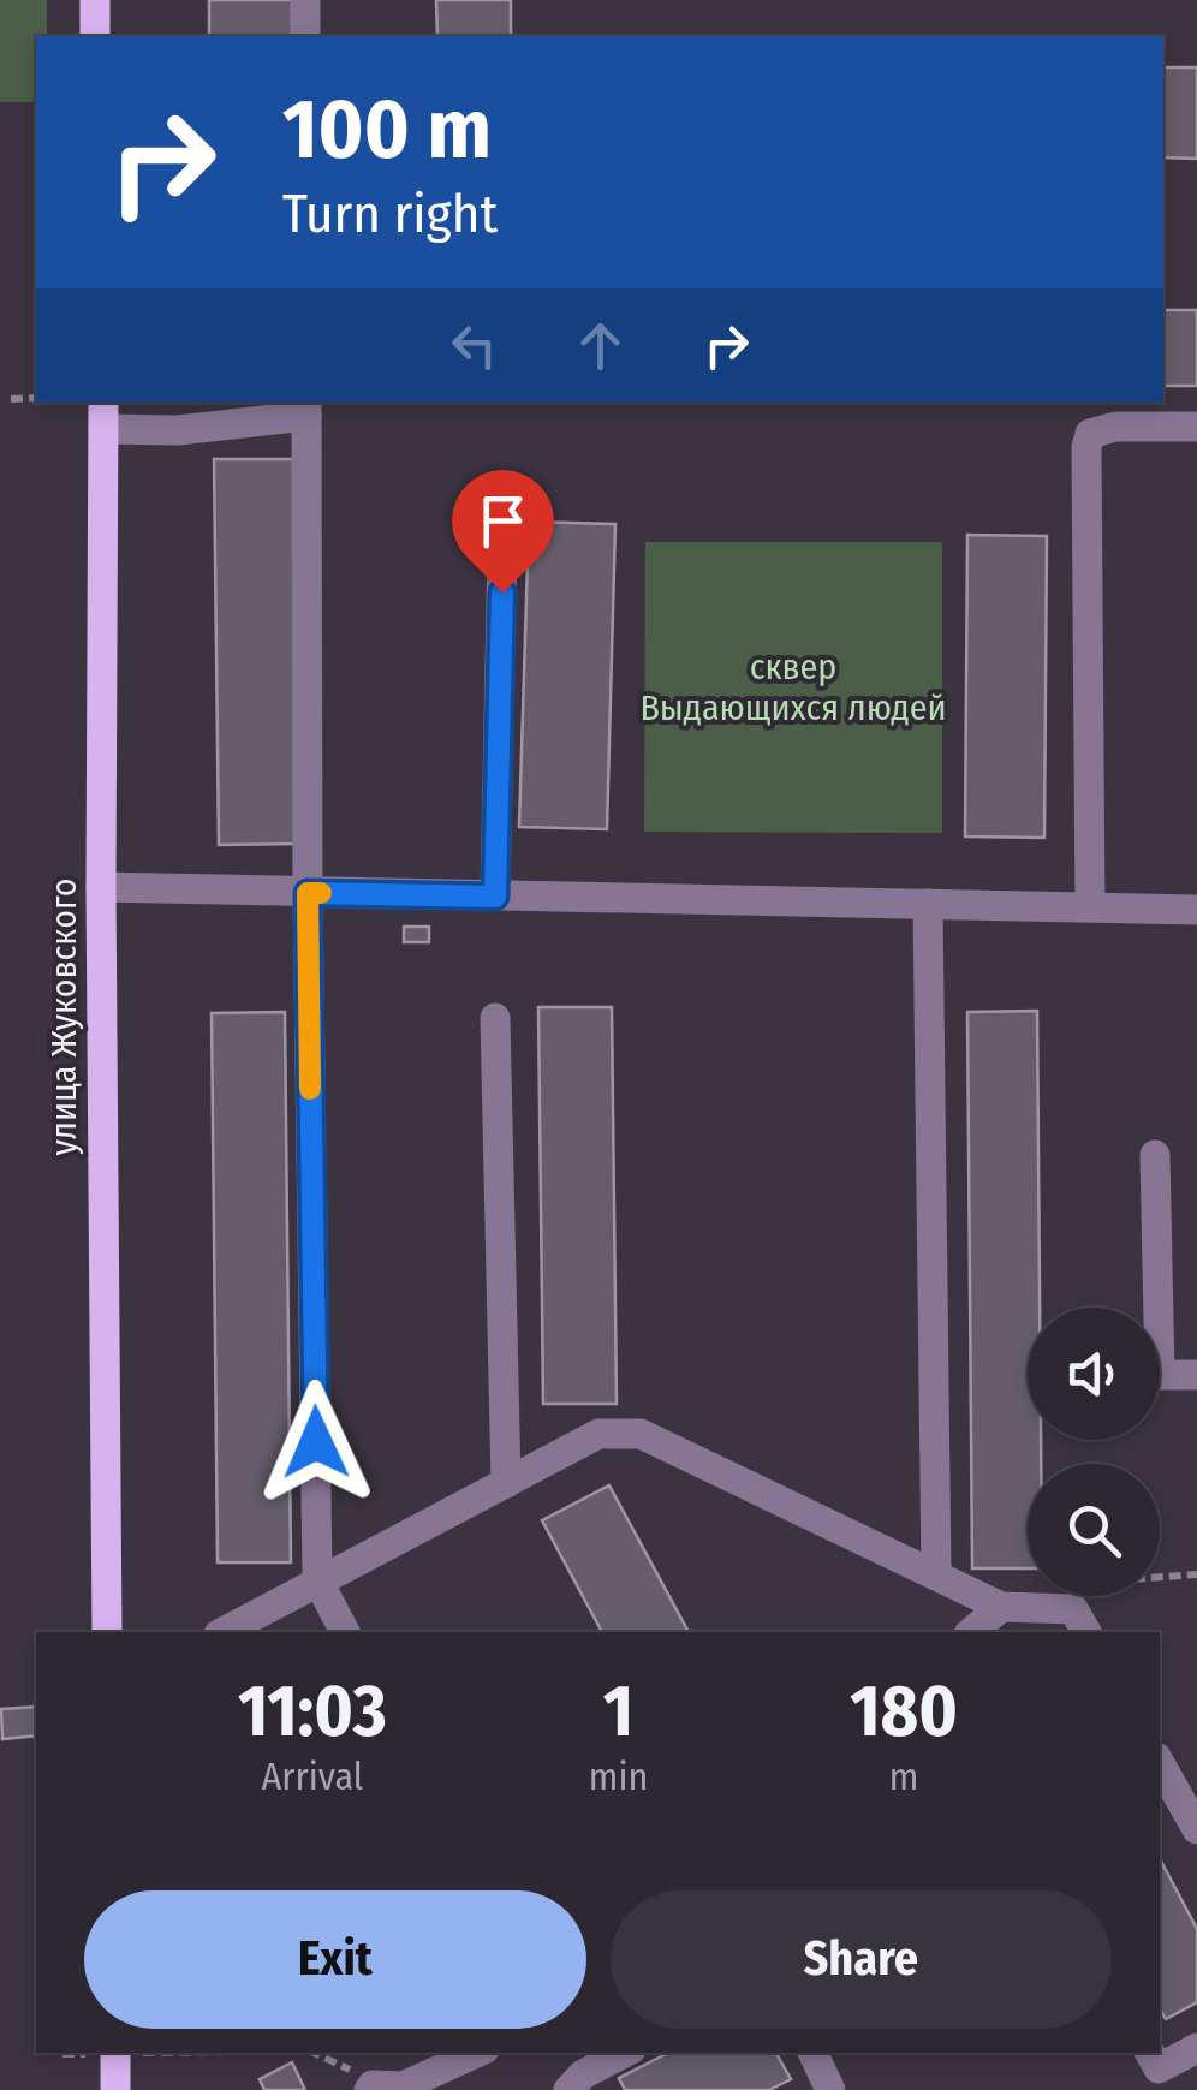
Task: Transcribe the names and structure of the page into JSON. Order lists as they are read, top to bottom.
{
  "streets": {
    "main road": ["улица Жуковского"]
  },
  "parks": ["сквер Выдающихся людей"],
  "page": {
    "turn": ["100 m", "Turn right"],
    "eta": [
      "11:03",
      "Arrival",
      "1",
      "min",
      "180",
      "m"
    ],
    "buttons": ["Exit", "Share"]
  }
}
